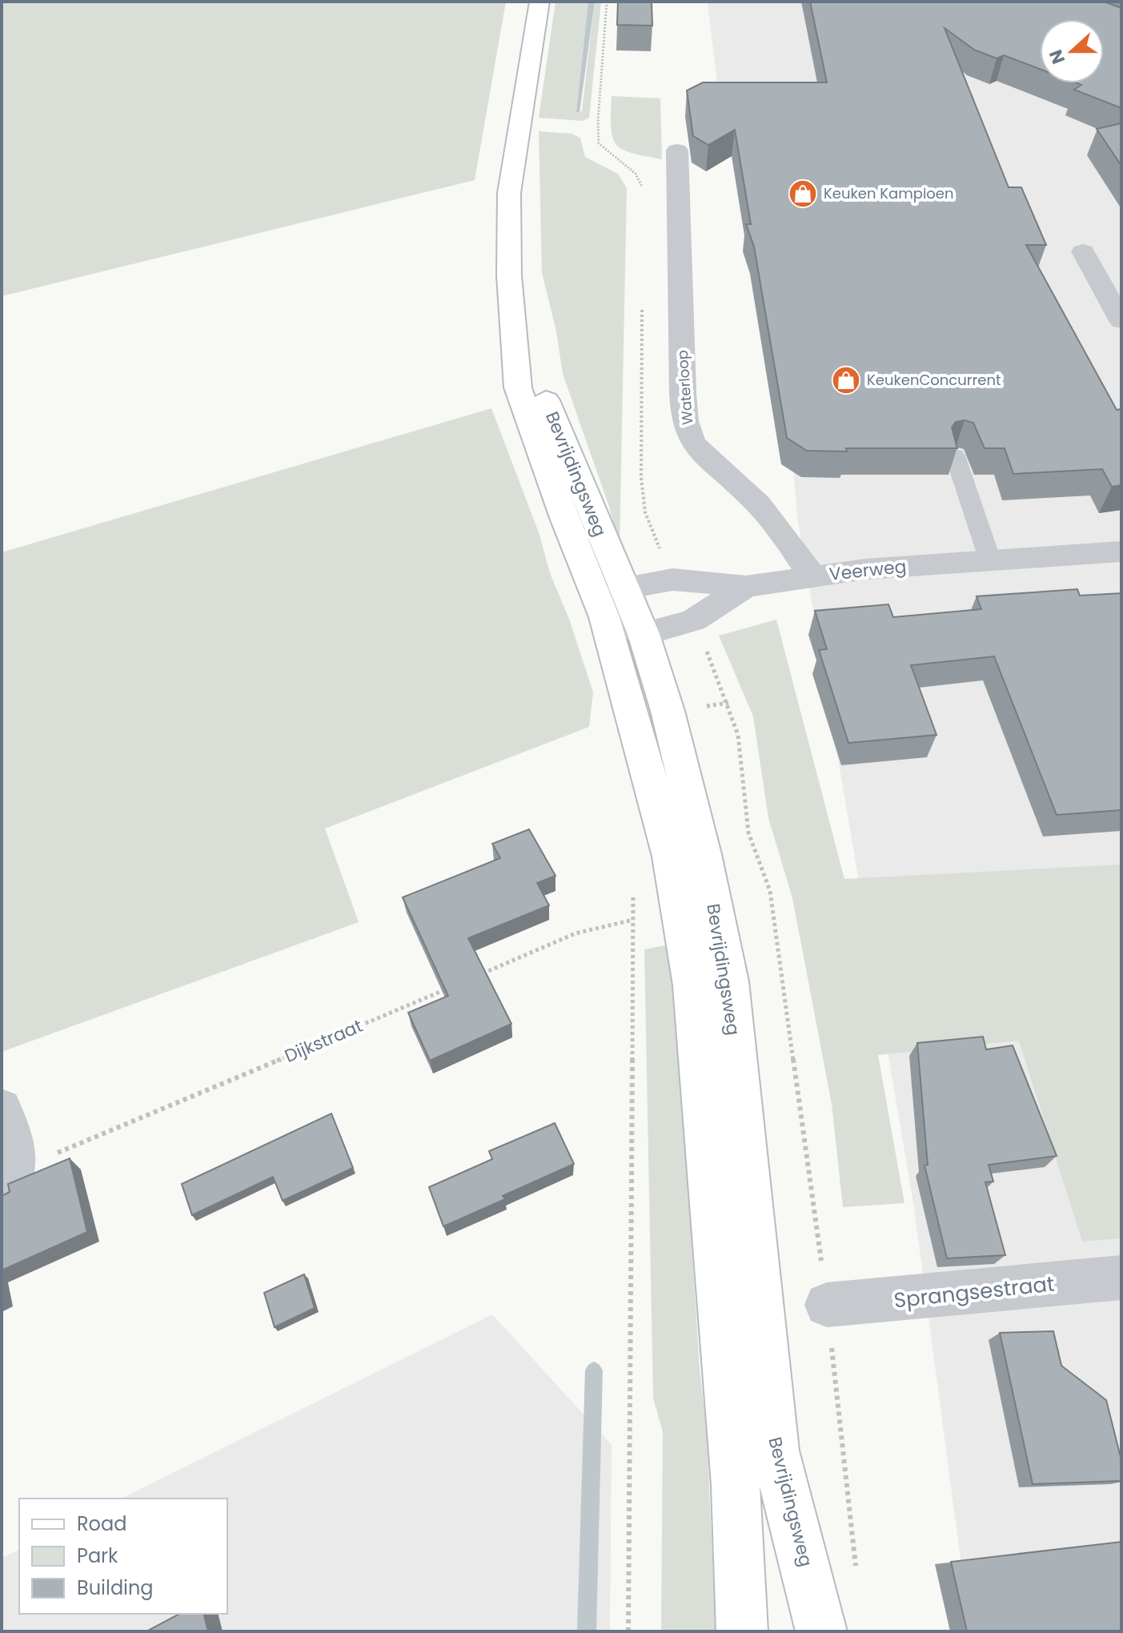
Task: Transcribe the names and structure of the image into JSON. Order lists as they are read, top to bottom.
{
  "streets": {
    "main road": ["Bevrijdingsweg"],
    "street": ["Waterloop", "Veerweg", "Sprangsestraat"],
    "path": ["Dijkstraat"]
  },
  "crossings": [
    ["Waterloop", "Veerweg"],
    ["Bevrijdingsweg", "Veerweg"]
  ],
  "places": {
    "shop": ["Keuken Kampioen", "KeukenConcurrent"]
  },
  "legend": ["Road", "Park", "Building"],
  "north": "left"
}
